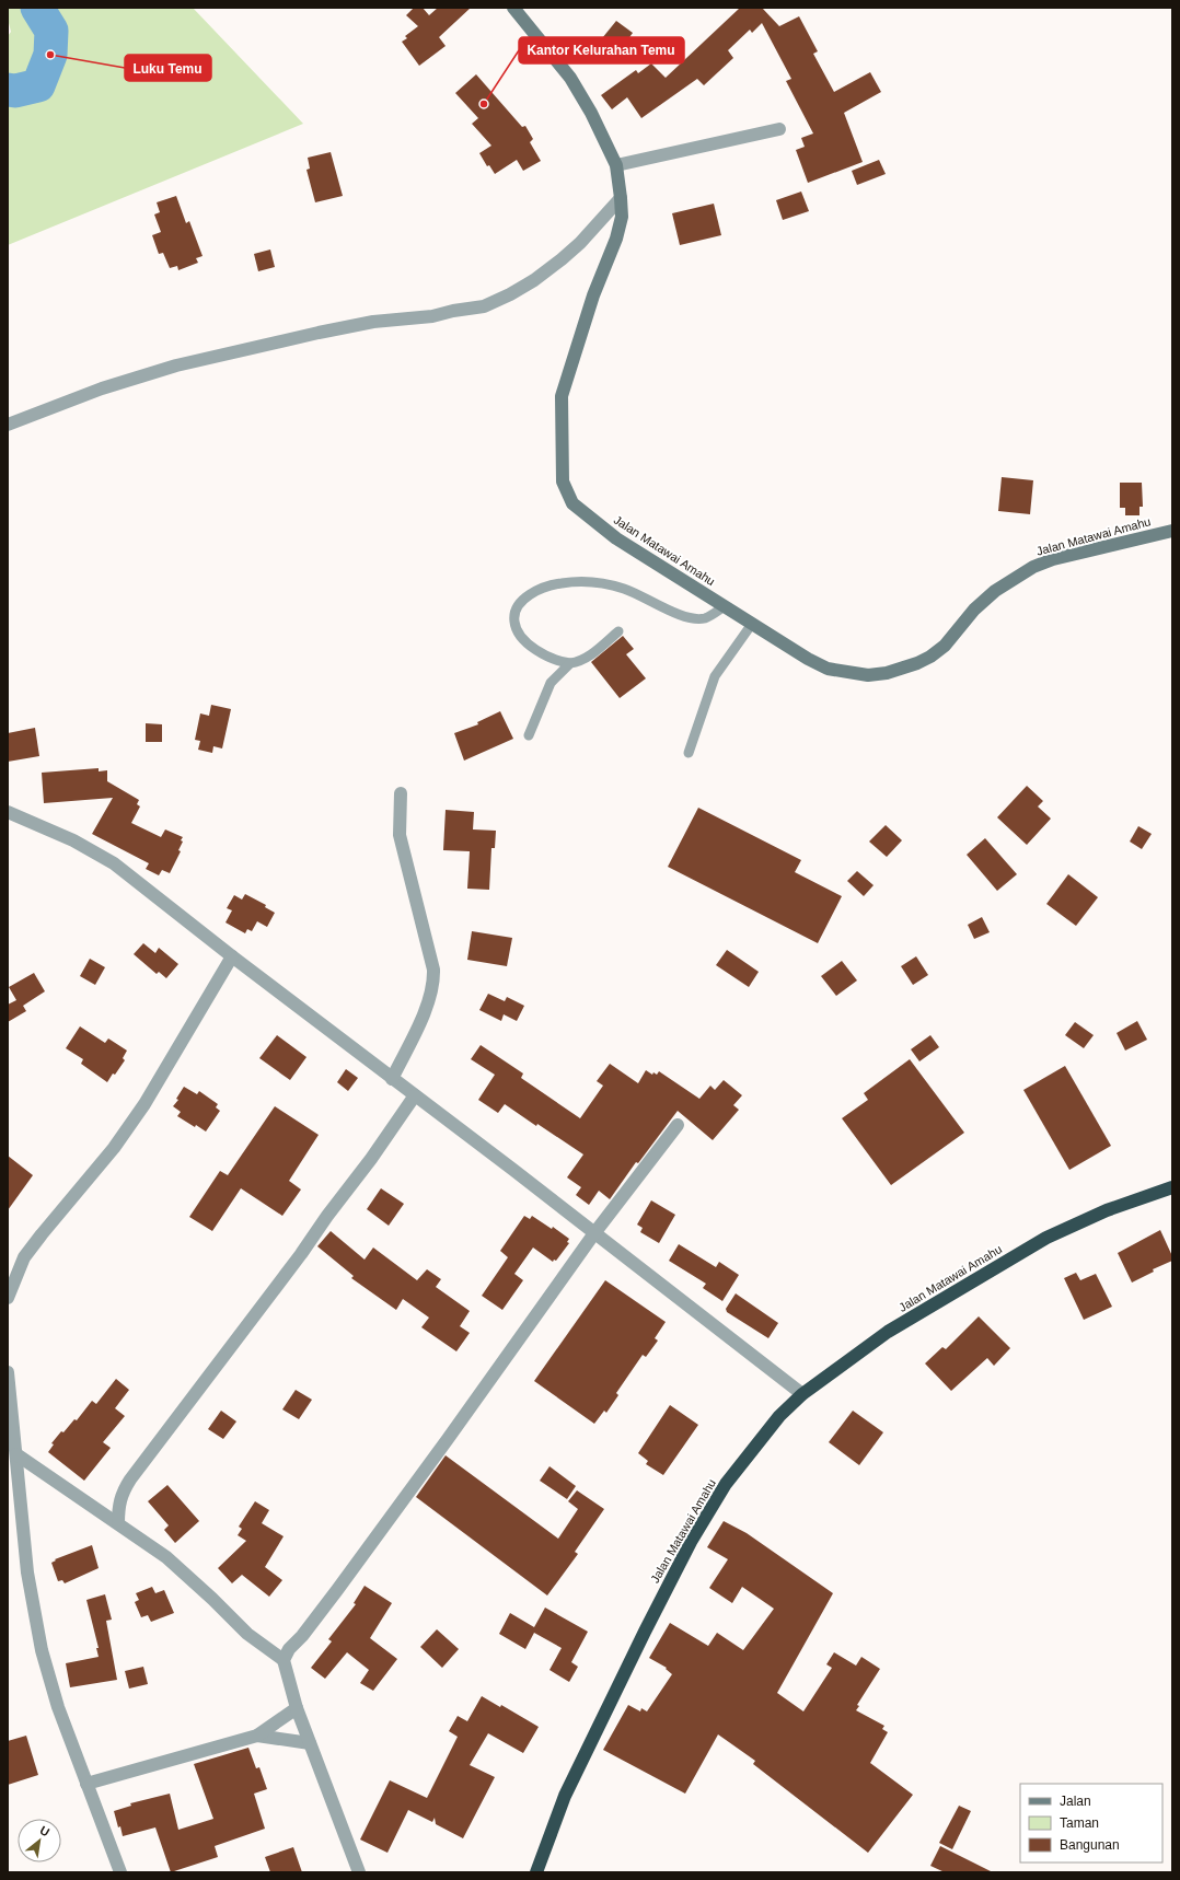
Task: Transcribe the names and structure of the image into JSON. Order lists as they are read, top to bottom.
{
  "streets": {
    "highway": ["Jalan Matawai Amahu"]
  },
  "places": ["Luku Temu", "Kantor Kelurahan Temu"],
  "legend": ["Jalan", "Taman", "Bangunan"],
  "north": "top right"
}
